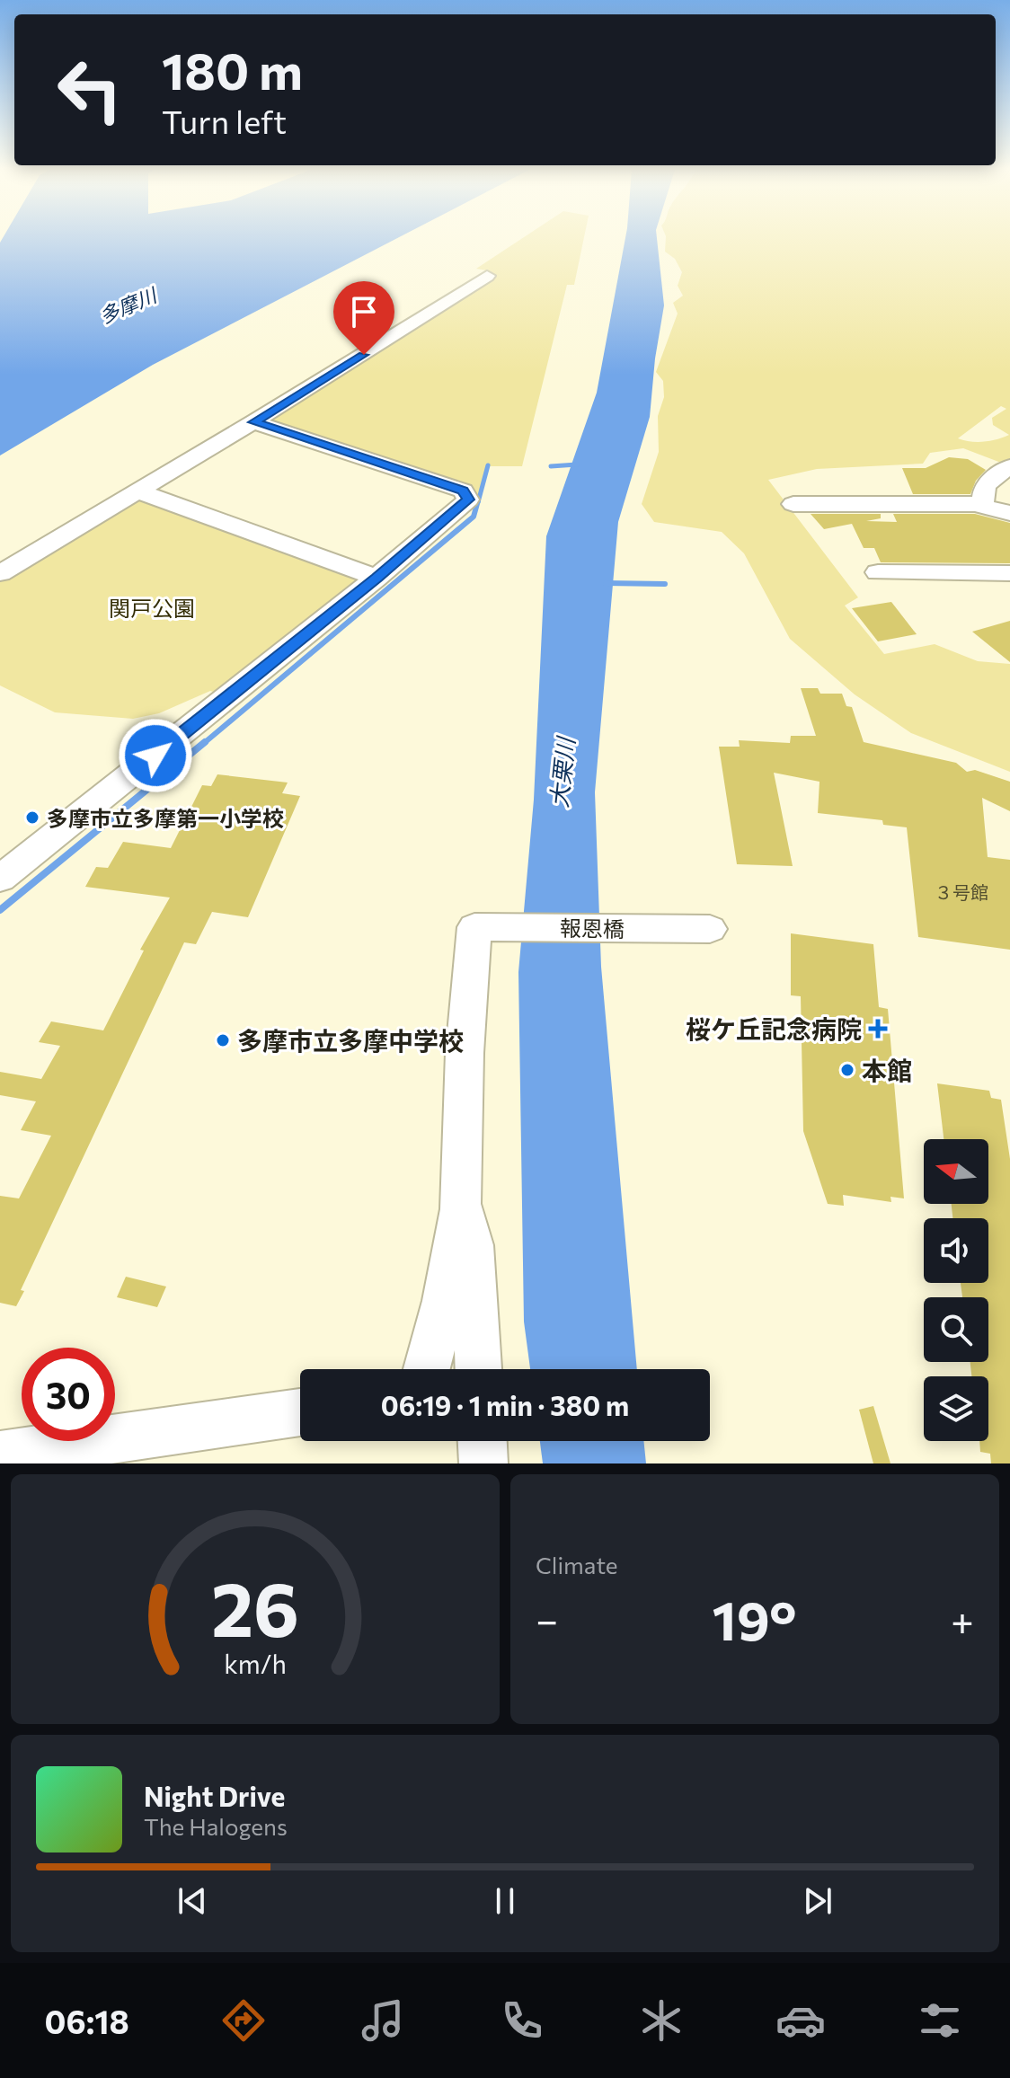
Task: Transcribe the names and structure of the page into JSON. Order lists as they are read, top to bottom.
{
  "streets": {
    "street": ["報恩橋"]
  },
  "water": ["多摩川", "大栗川"],
  "parks": ["関戸公園"],
  "places": {
    "other": ["多摩市立多摩第一小学校", "多摩市立多摩中学校", "本館"],
    "health": ["桜ケ丘記念病院"]
  },
  "house_numbers": ["３号館"],
  "north": "left",
  "page": {
    "turn": ["180 m", "Turn left"],
    "limit": "30",
    "trip": "06:19 · 1 min · 380 m",
    "tile": "Climate",
    "heat": ["−", "19°", "+"],
    "song": ["Night Drive", "The Halogens"],
    "tabs": "06:18",
    "gauge": ["26", "km/h"]
  }
}
